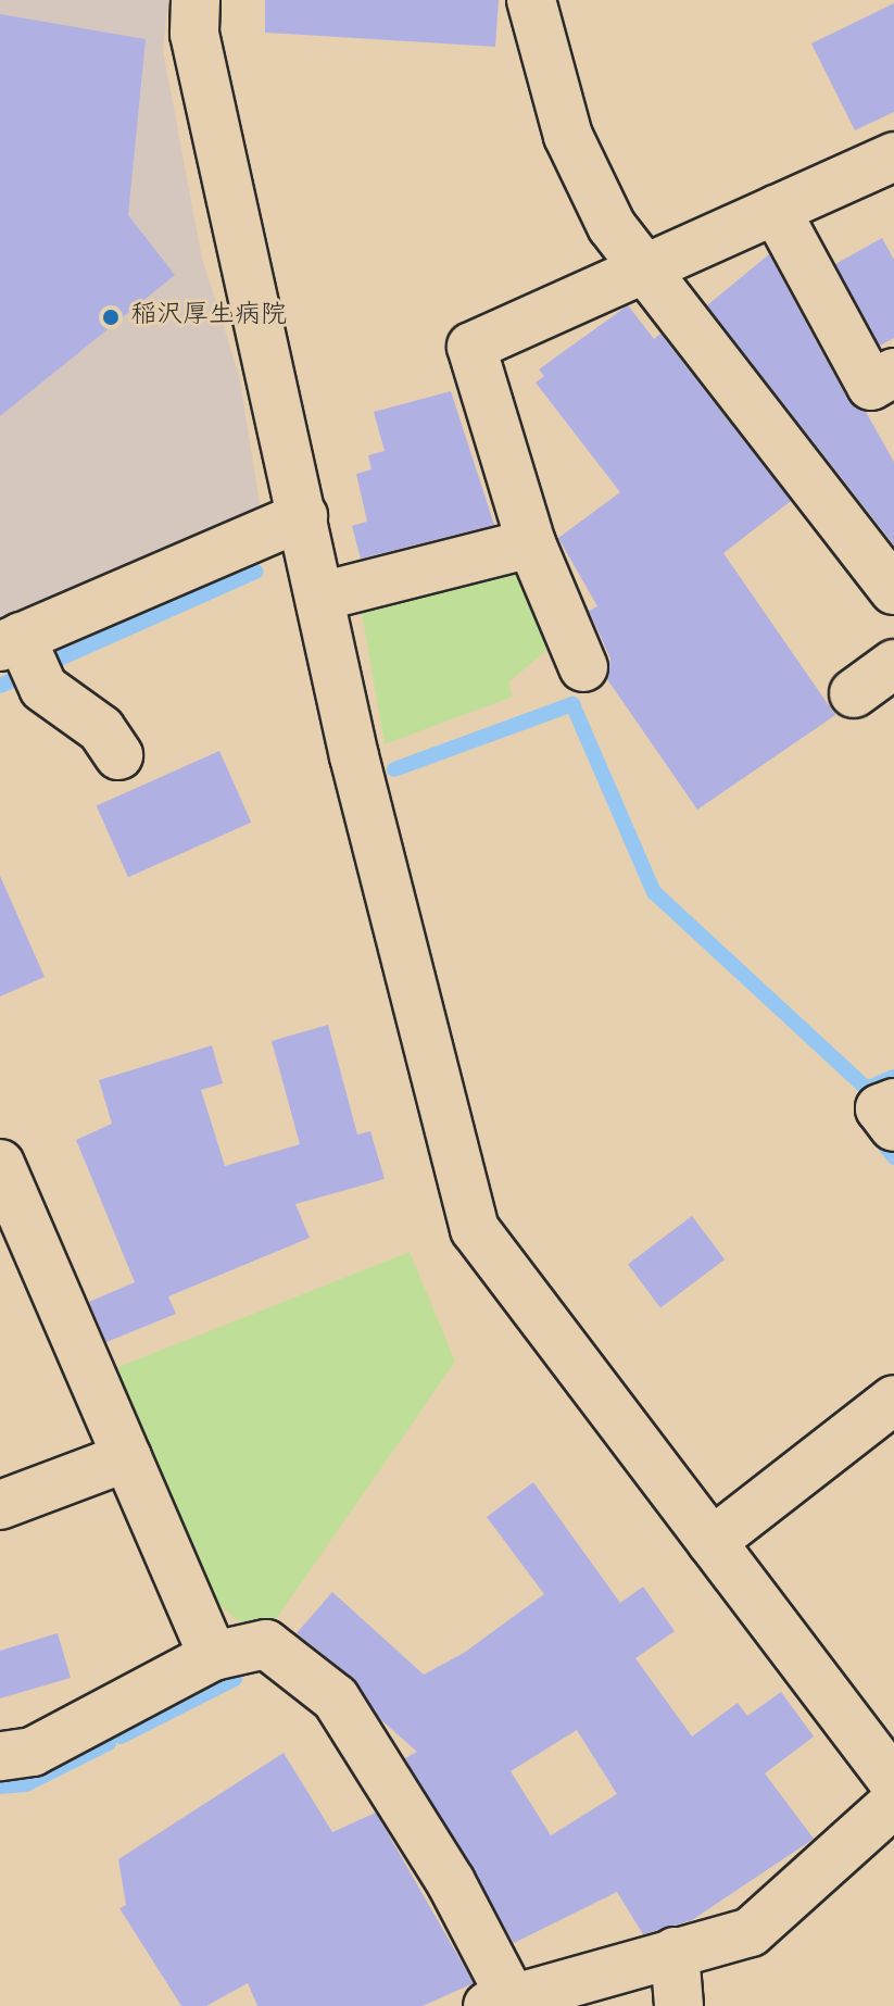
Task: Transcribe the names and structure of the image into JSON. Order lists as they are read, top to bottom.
{
  "places": ["稲沢厚生病院"]
}
